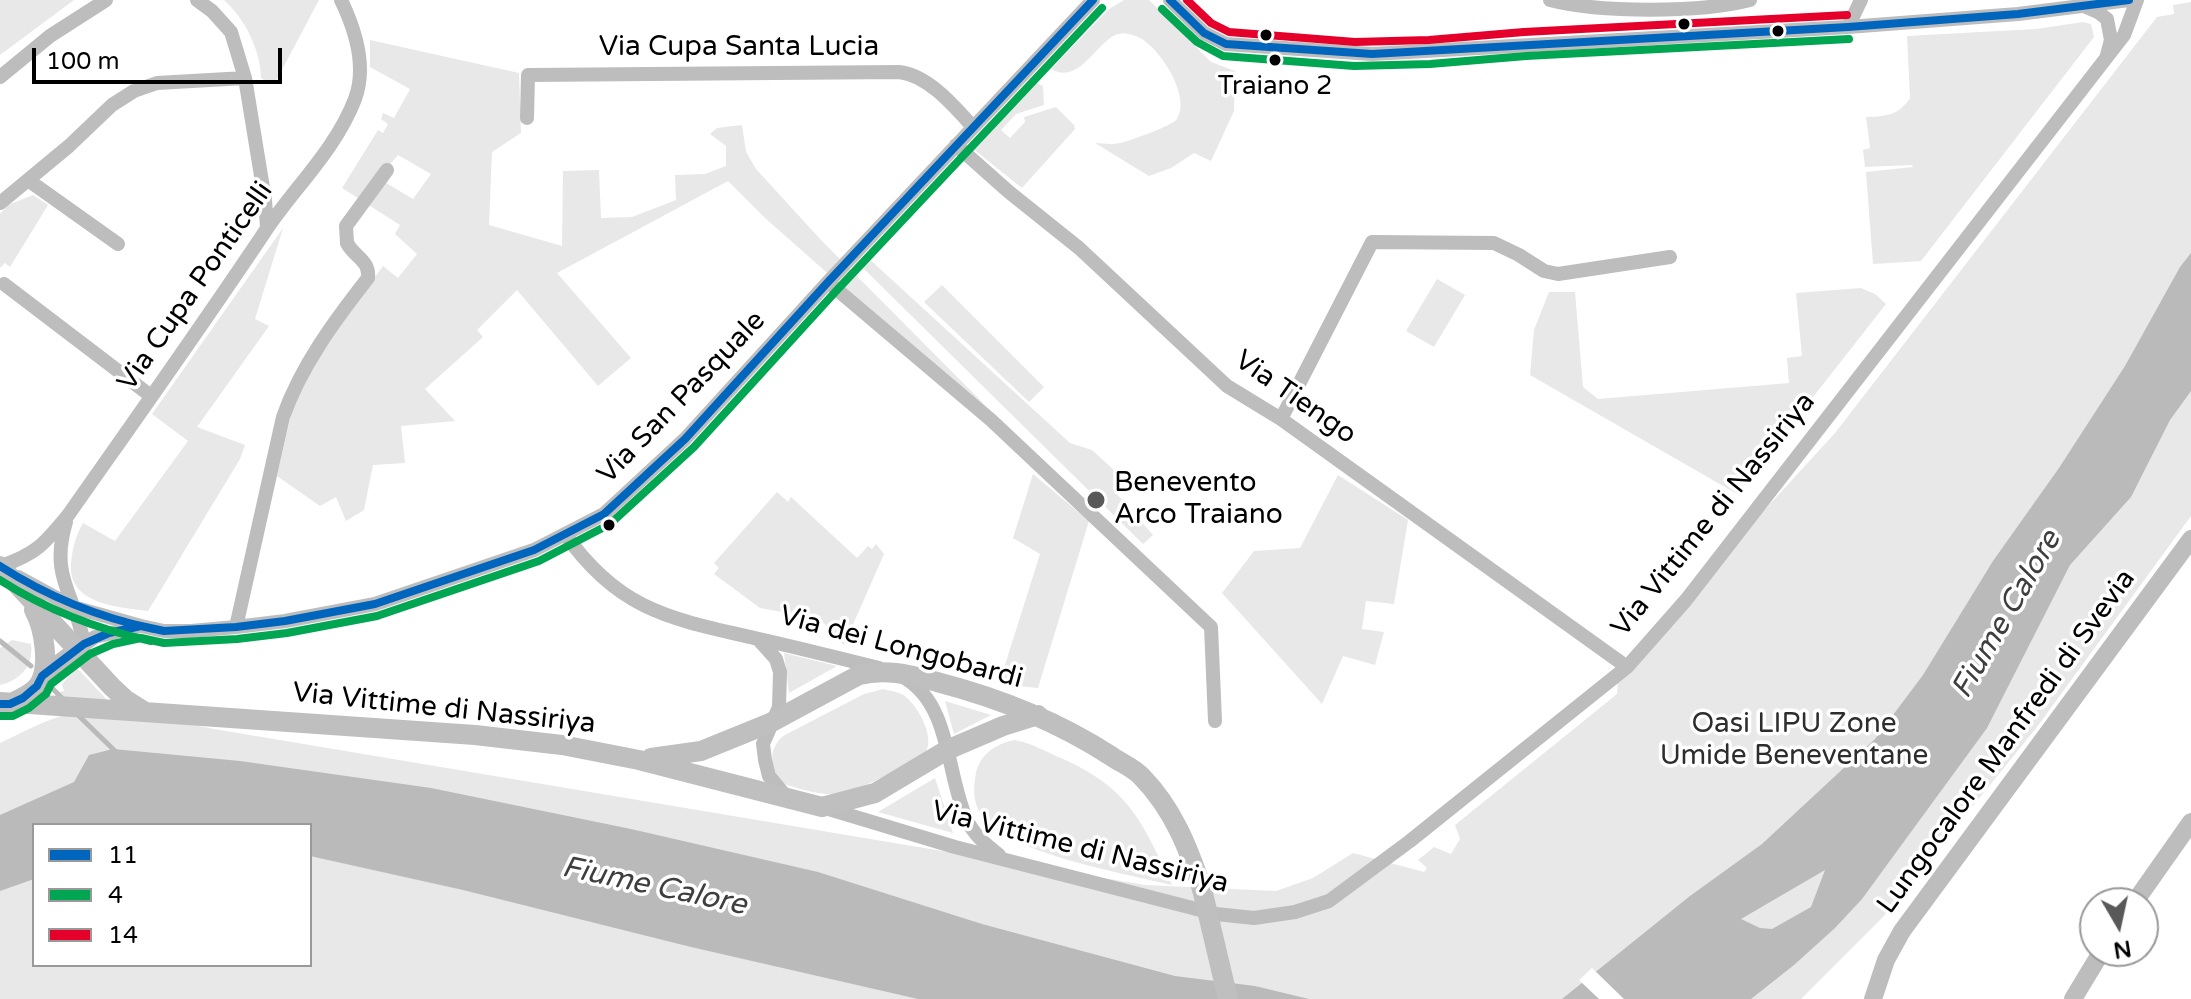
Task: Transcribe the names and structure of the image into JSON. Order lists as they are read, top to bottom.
{
  "streets": {
    "main road": ["Via Vittime di Nassiriya", "Via dei Longobardi"],
    "street": [
      "Via Cupa Santa Lucia",
      "Via Cupa Ponticelli",
      "Via San Pasquale",
      "Via Tiengo",
      "Lungocalore Manfredi di Svevia"
    ]
  },
  "crossings": [
    ["Via Cupa Santa Lucia", "Via San Pasquale"],
    ["Via San Pasquale", "Via Tiengo"],
    ["Via San Pasquale", "Via dei Longobardi"],
    ["Via Tiengo", "Via Vittime di Nassiriya"],
    ["Via Vittime di Nassiriya", "Via dei Longobardi"]
  ],
  "water": ["Fiume Calore"],
  "parks": ["Oasi LIPU Zone Umide Beneventane"],
  "places": ["Traiano 2", "Benevento Arco Traiano"],
  "lines": ["transit line 11", "transit line 14", "transit line 4"],
  "legend": ["11", "4", "14"],
  "scale_bar": "100 m",
  "north": "bottom"
}
